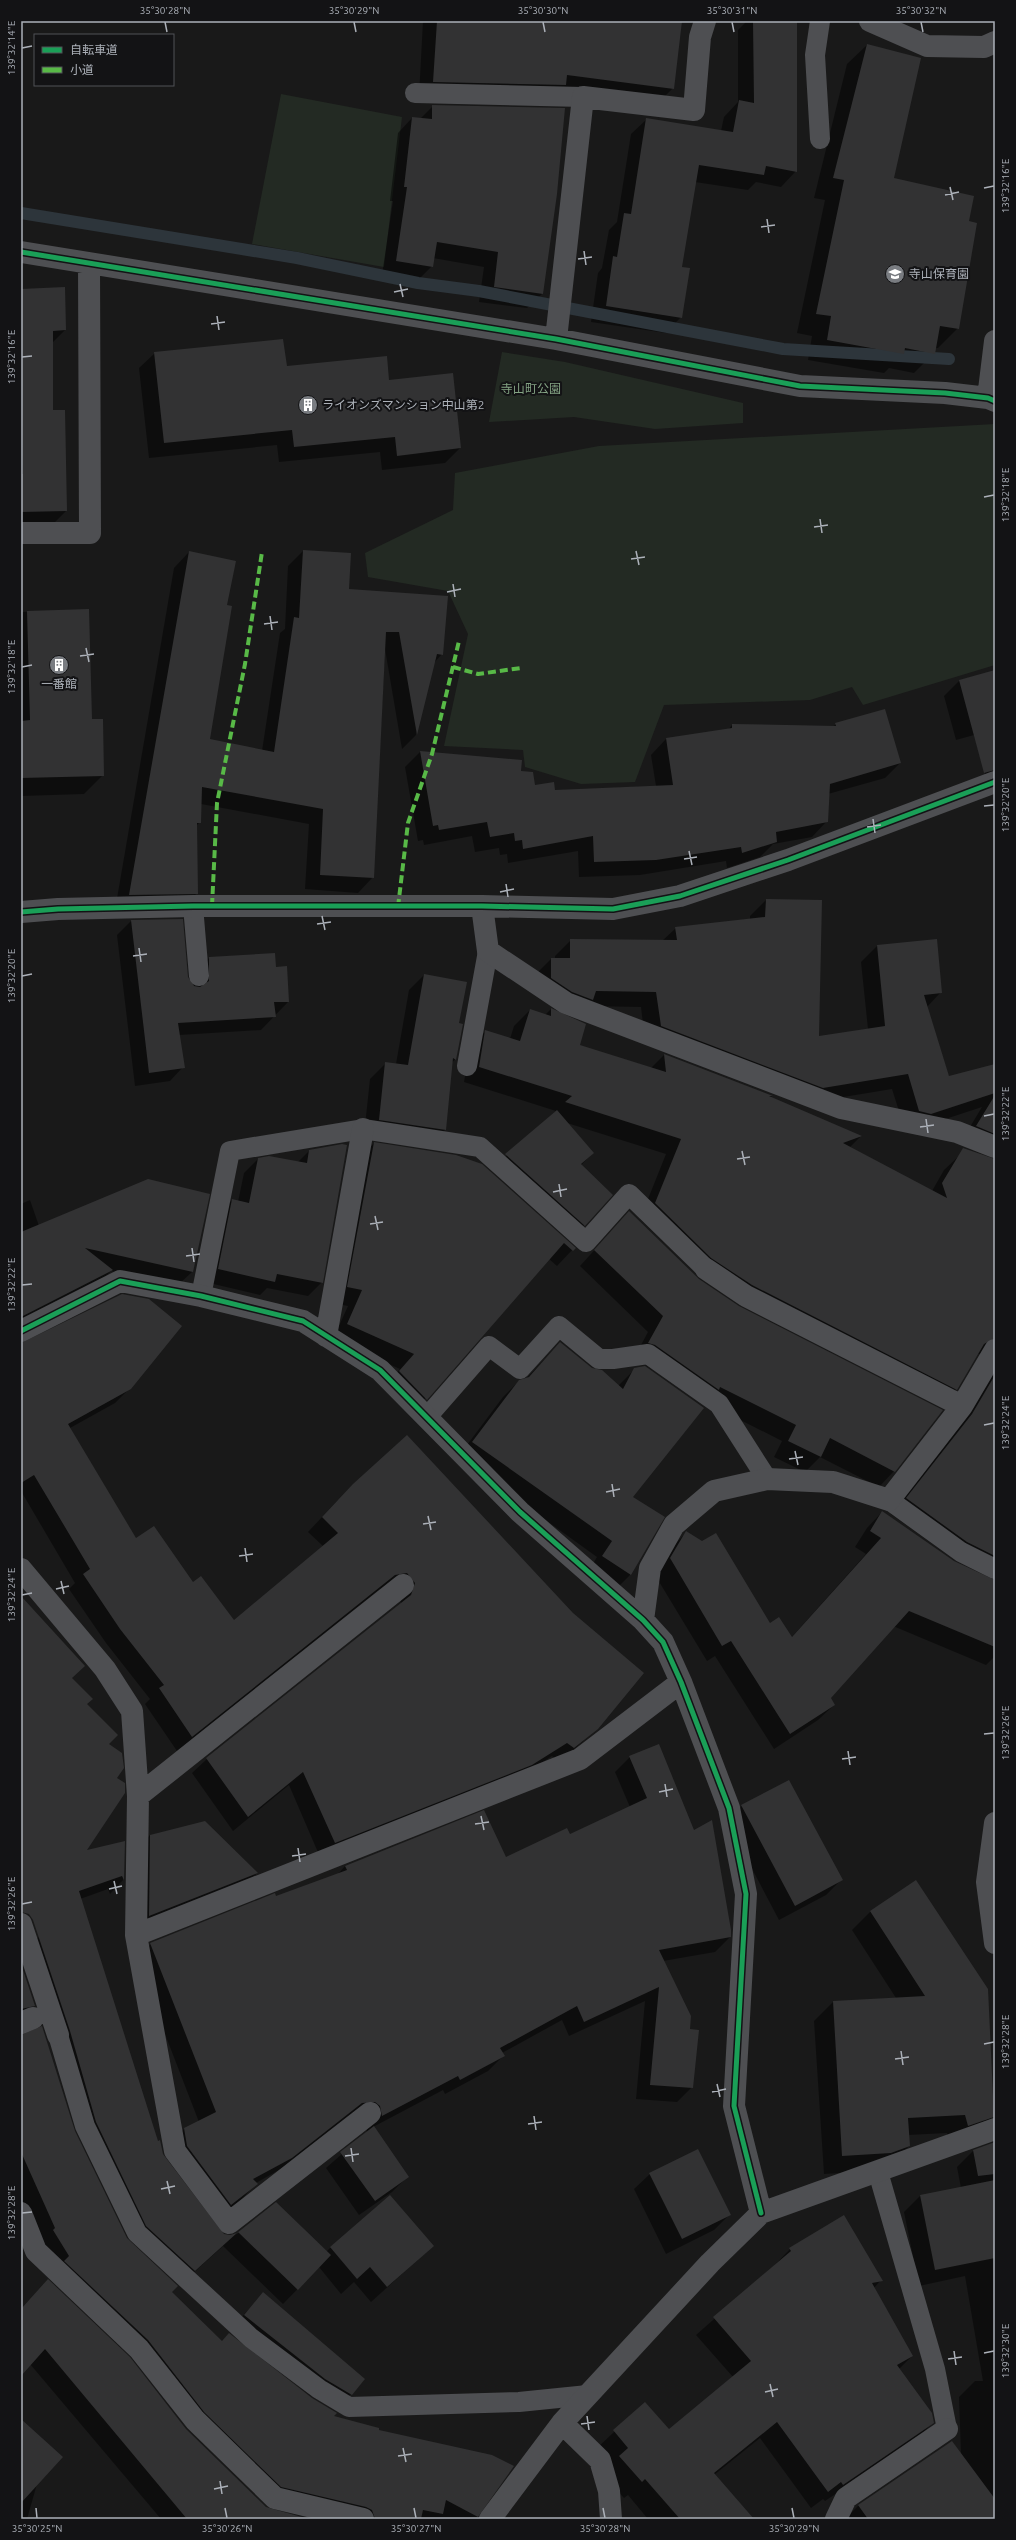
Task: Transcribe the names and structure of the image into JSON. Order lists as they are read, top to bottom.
{
  "parks": ["寺山町公園"],
  "places": {
    "school or university": ["寺山保育園"],
    "building": ["ライオンズマンション中山第2", "一番館"]
  },
  "legend": ["自転車道", "小道"],
  "coordinates": [
    "35°30'28\"N",
    "35°30'29\"N",
    "35°30'30\"N",
    "35°30'31\"N",
    "35°30'32\"N",
    "139°32'14\"E",
    "139°32'16\"E",
    "139°32'18\"E",
    "139°32'20\"E",
    "139°32'22\"E",
    "139°32'24\"E",
    "139°32'26\"E",
    "139°32'28\"E",
    "139°32'30\"E",
    "35°30'25\"N",
    "35°30'26\"N",
    "35°30'27\"N"
  ]
}
